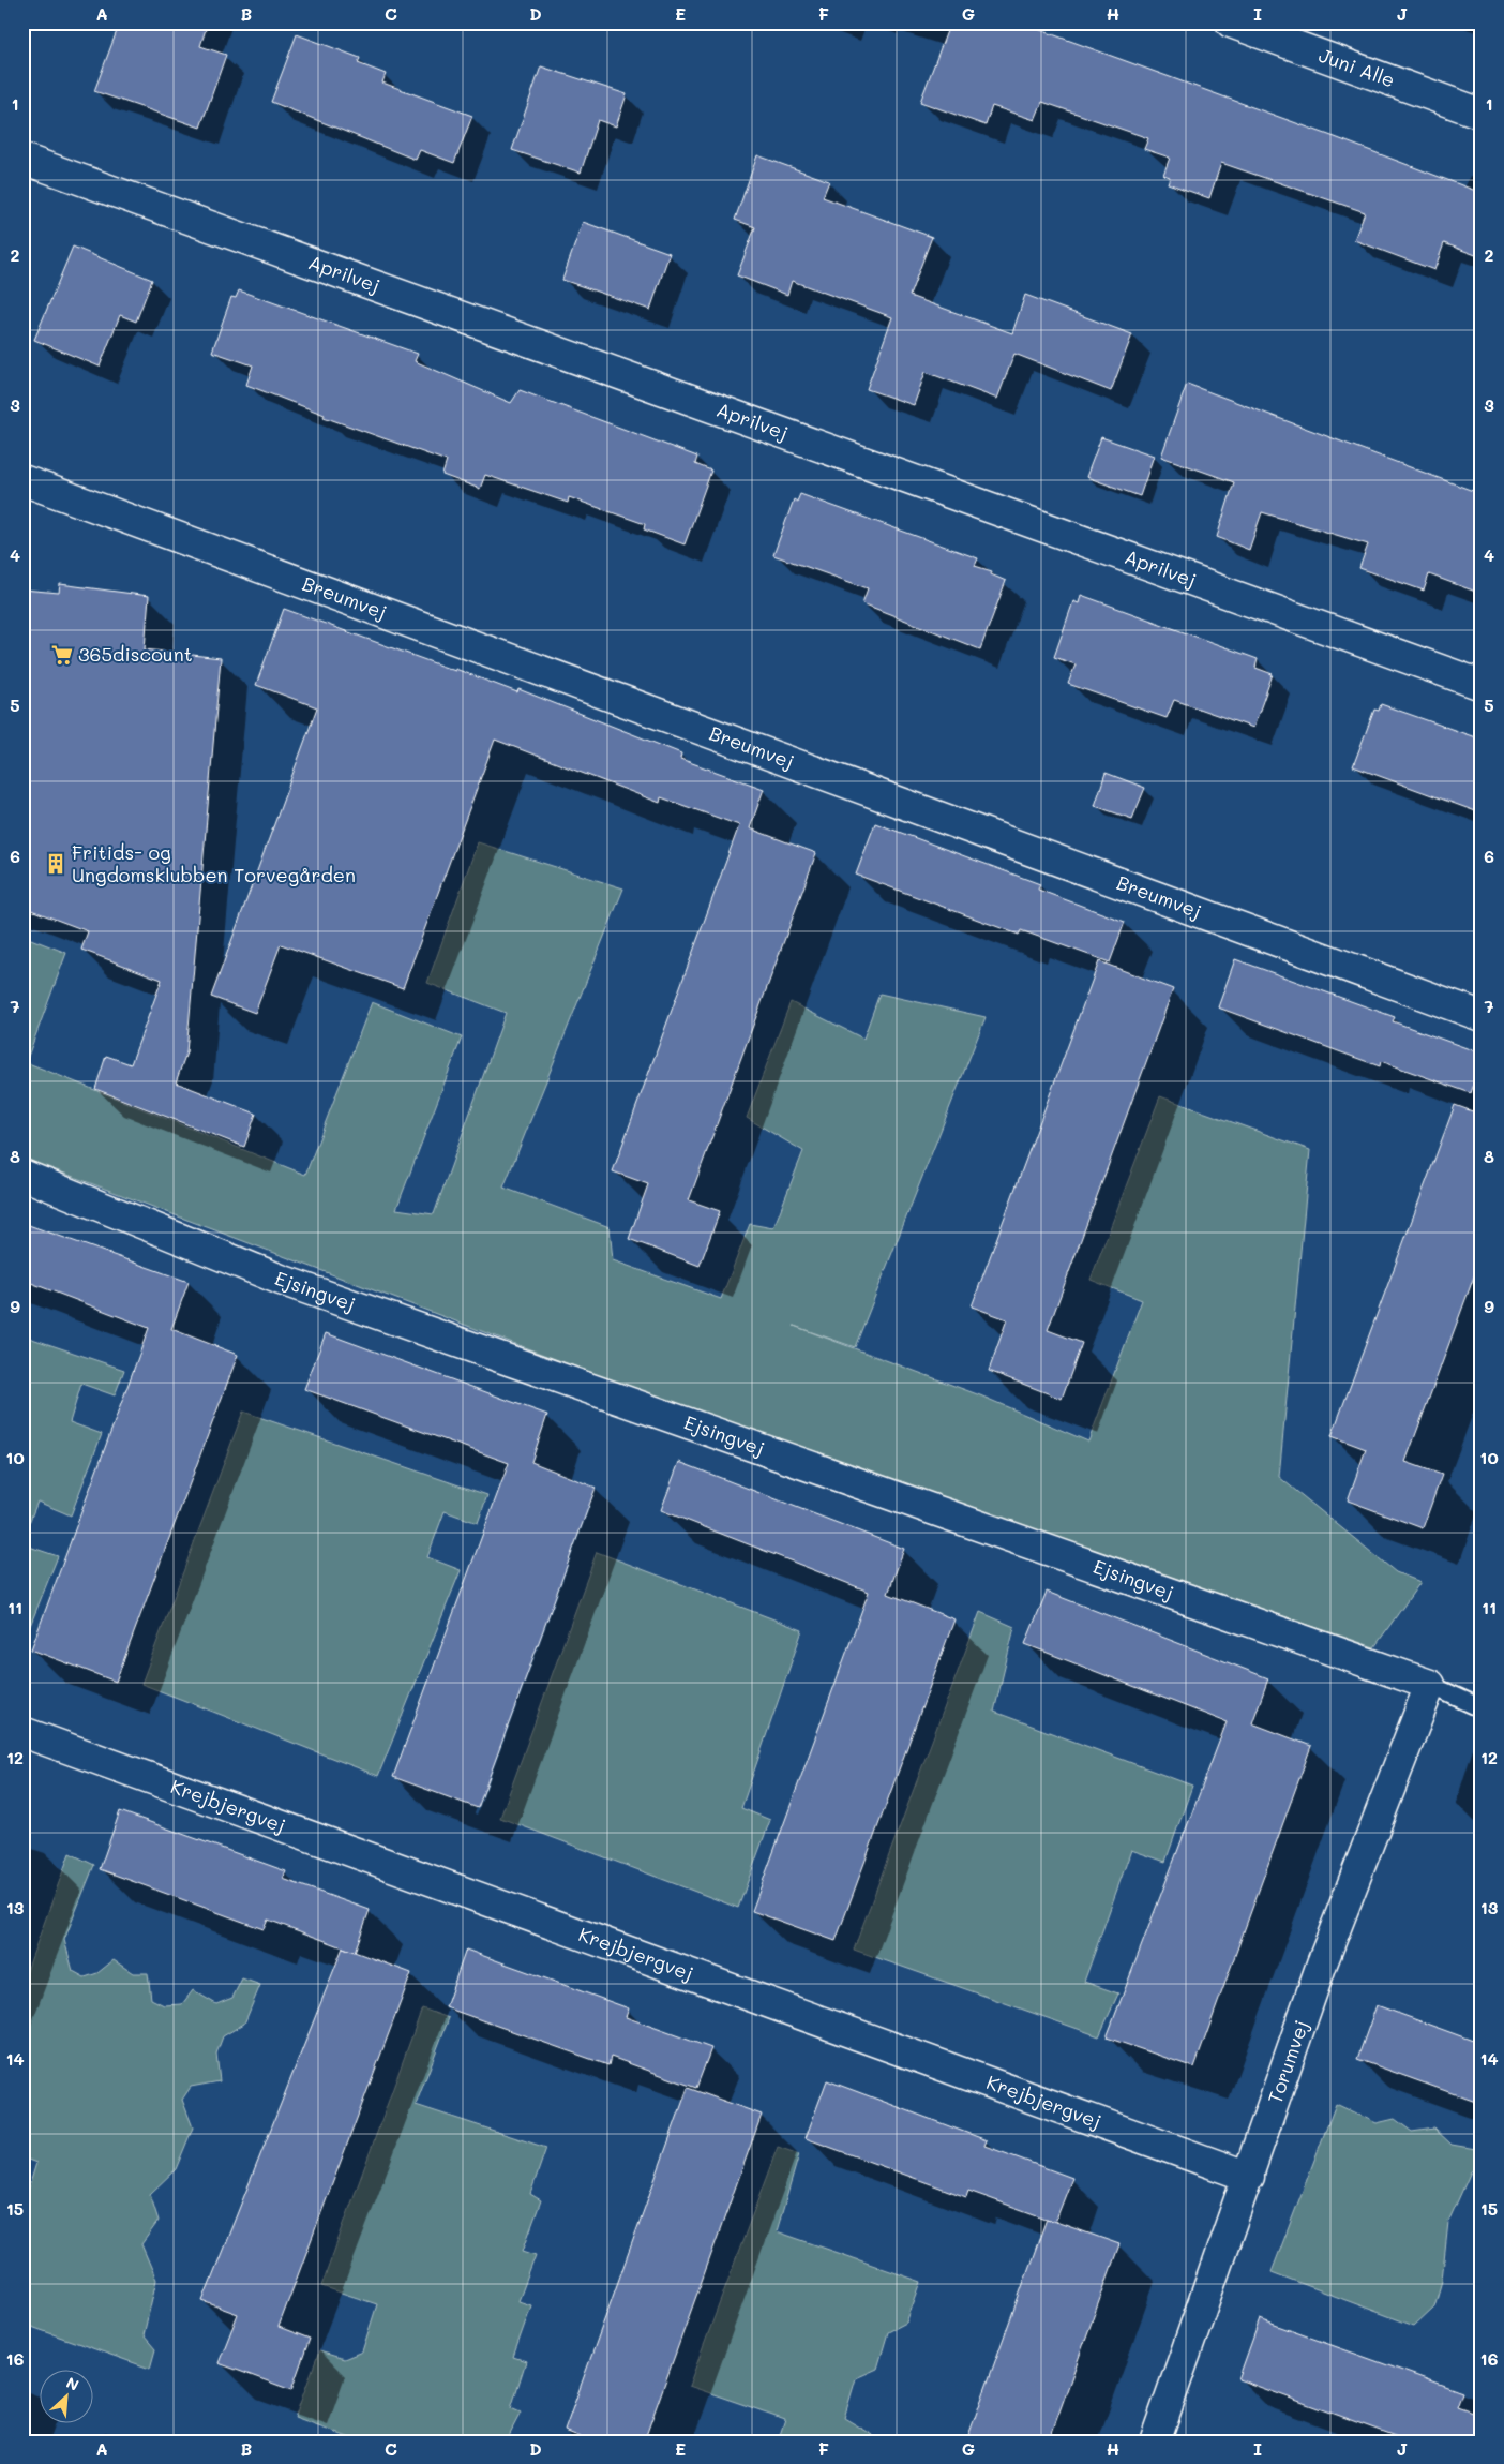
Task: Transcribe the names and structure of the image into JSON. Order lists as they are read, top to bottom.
{
  "streets": {
    "street": [
      "Juni Alle",
      "Aprilvej",
      "Breumvej",
      "Ejsingvej",
      "Krejbjergvej",
      "Torumvej"
    ]
  },
  "crossings": [
    ["Ejsingvej", "Torumvej"],
    ["Krejbjergvej", "Torumvej"]
  ],
  "places": {
    "supermarket": ["365discount"],
    "building": ["Fritids- og Ungdomsklubben Torvegården"]
  },
  "north": "top right",
  "grid": {
    "columns": [
      "A",
      "B",
      "C",
      "D",
      "E",
      "F",
      "G",
      "H",
      "I",
      "J"
    ],
    "rows": [
      "1",
      "2",
      "3",
      "4",
      "5",
      "6",
      "7",
      "8",
      "9",
      "10",
      "11",
      "12",
      "13",
      "14",
      "15",
      "16"
    ]
  }
}
